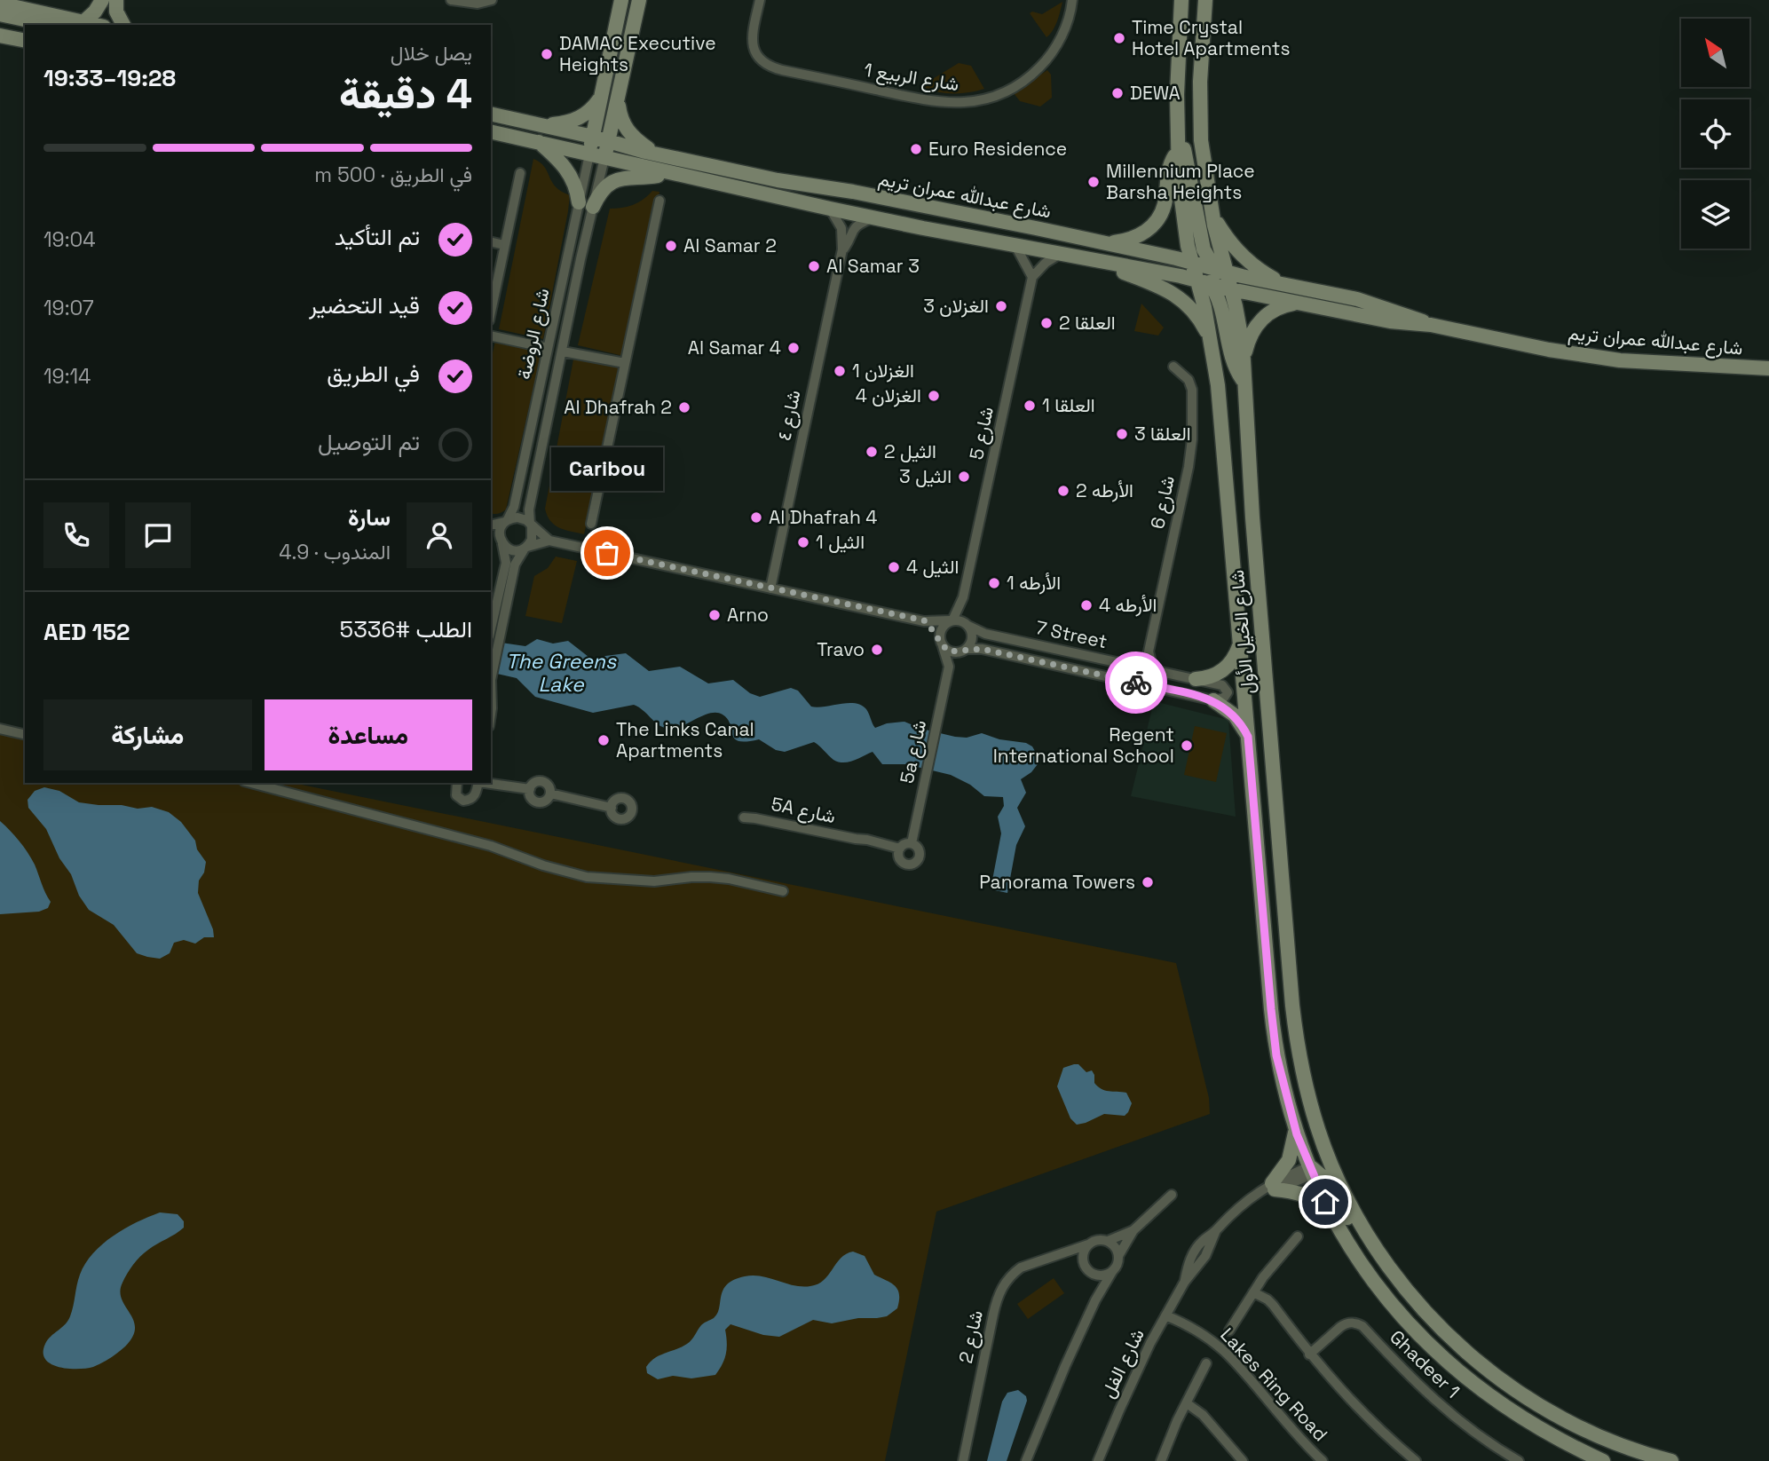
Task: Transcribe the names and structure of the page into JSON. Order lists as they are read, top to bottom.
{
  "streets": {
    "main road": ["شارع عبدالله عمران تريم", "شارع الخيل الأول"],
    "street": [
      "شارع الربيع 1",
      "شارع الروضة",
      "شارع ٤",
      "شارع 5",
      "شارع 6",
      "7 Street",
      "5a شارع",
      "5A شارع",
      "شارع 2",
      "شارع الفل",
      "Ghadeer 1",
      "Lakes Ring Road"
    ]
  },
  "crossings": [
    ["شارع عبدالله عمران تريم", "شارع الروضة"],
    ["شارع عبدالله عمران تريم", "شارع ٤"],
    ["شارع عبدالله عمران تريم", "شارع الخيل الأول"],
    ["شارع 5", "7 Street"],
    ["شارع 5", "5a شارع"],
    ["شارع الخيل الأول", "شارع الفل"],
    ["7 Street", "5a شارع"],
    ["5a شارع", "5A شارع"],
    ["شارع الفل", "Lakes Ring Road"]
  ],
  "water": ["The Greens Lake"],
  "places": [
    "Time Crystal Hotel Apartments",
    "DAMAC Executive Heights",
    "DEWA",
    "Euro Residence",
    "Millennium Place Barsha Heights",
    "Al Samar 2",
    "Al Samar 3",
    "الغزلان 3",
    "العلقا 2",
    "Al Samar 4",
    "الغزلان 1",
    "الغزلان 4",
    "العلقا 1",
    "Al Dhafrah 2",
    "العلقا 3",
    "الثيل 2",
    "الثيل 3",
    "الأرطه 2",
    "Al Dhafrah 4",
    "الثيل 1",
    "Caribou",
    "الثيل 4",
    "الأرطه 1",
    "الأرطه 4",
    "Arno",
    "Travo",
    "The Links Canal Apartments",
    "Regent International School",
    "Panorama Towers"
  ],
  "north": "top left",
  "page": {
    "heading": ["4 دقيقة", "يصل خلال", "19:28–19:33"],
    "panel": [
      "سارة",
      "المندوب · 4.9",
      "الطلب #5336",
      "AED 152"
    ],
    "bar": "في الطريق · 500 m",
    "list": [
      ["تم التأكيد", "19:04"],
      ["قيد التحضير", "19:07"],
      ["في الطريق", "19:14"],
      "تم التوصيل"
    ],
    "bubble": "Caribou",
    "buttons": ["مساعدة", "مشاركة"]
  }
}
